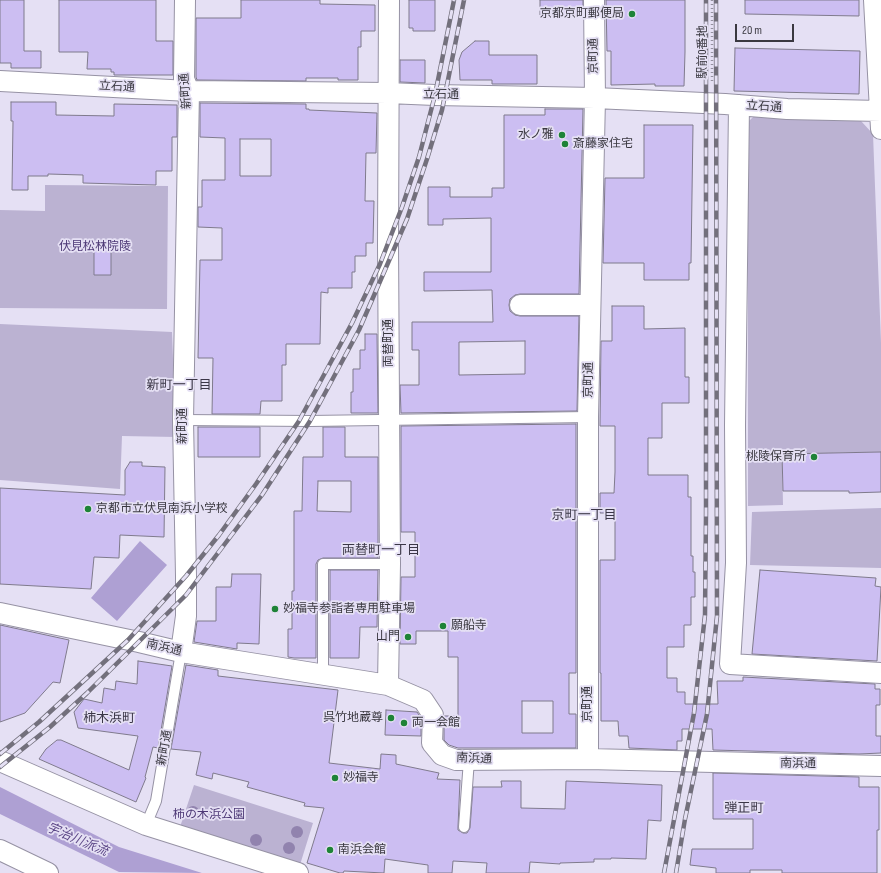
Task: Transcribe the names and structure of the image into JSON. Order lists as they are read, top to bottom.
{
  "streets": {
    "street": [
      "京町通",
      "立石通",
      "新町通",
      "両替町通",
      "南浜通"
    ],
    "path": ["駅前0番地"]
  },
  "crossings": [
    ["駅前0番地", "立石通"],
    ["京町通", "立石通"],
    ["京町通", "南浜通"],
    ["立石通", "新町通"],
    ["立石通", "両替町通"],
    ["新町通", "南浜通"],
    ["両替町通", "南浜通"]
  ],
  "districts": [
    "新町一丁目",
    "京町一丁目",
    "両替町一丁目",
    "柿木浜町",
    "弾正町"
  ],
  "water": ["宇治川派流"],
  "parks": ["伏見松林院陵", "柿の木浜公園"],
  "places": [
    "京都京町郵便局",
    "水ノ雅",
    "斎藤家住宅",
    "桃陵保育所",
    "京都市立伏見南浜小学校",
    "妙福寺参詣者専用駐車場",
    "願船寺",
    "山門",
    "呉竹地蔵尊",
    "両一会館",
    "妙福寺",
    "南浜会館"
  ],
  "scale_bar": "20 m"
}
